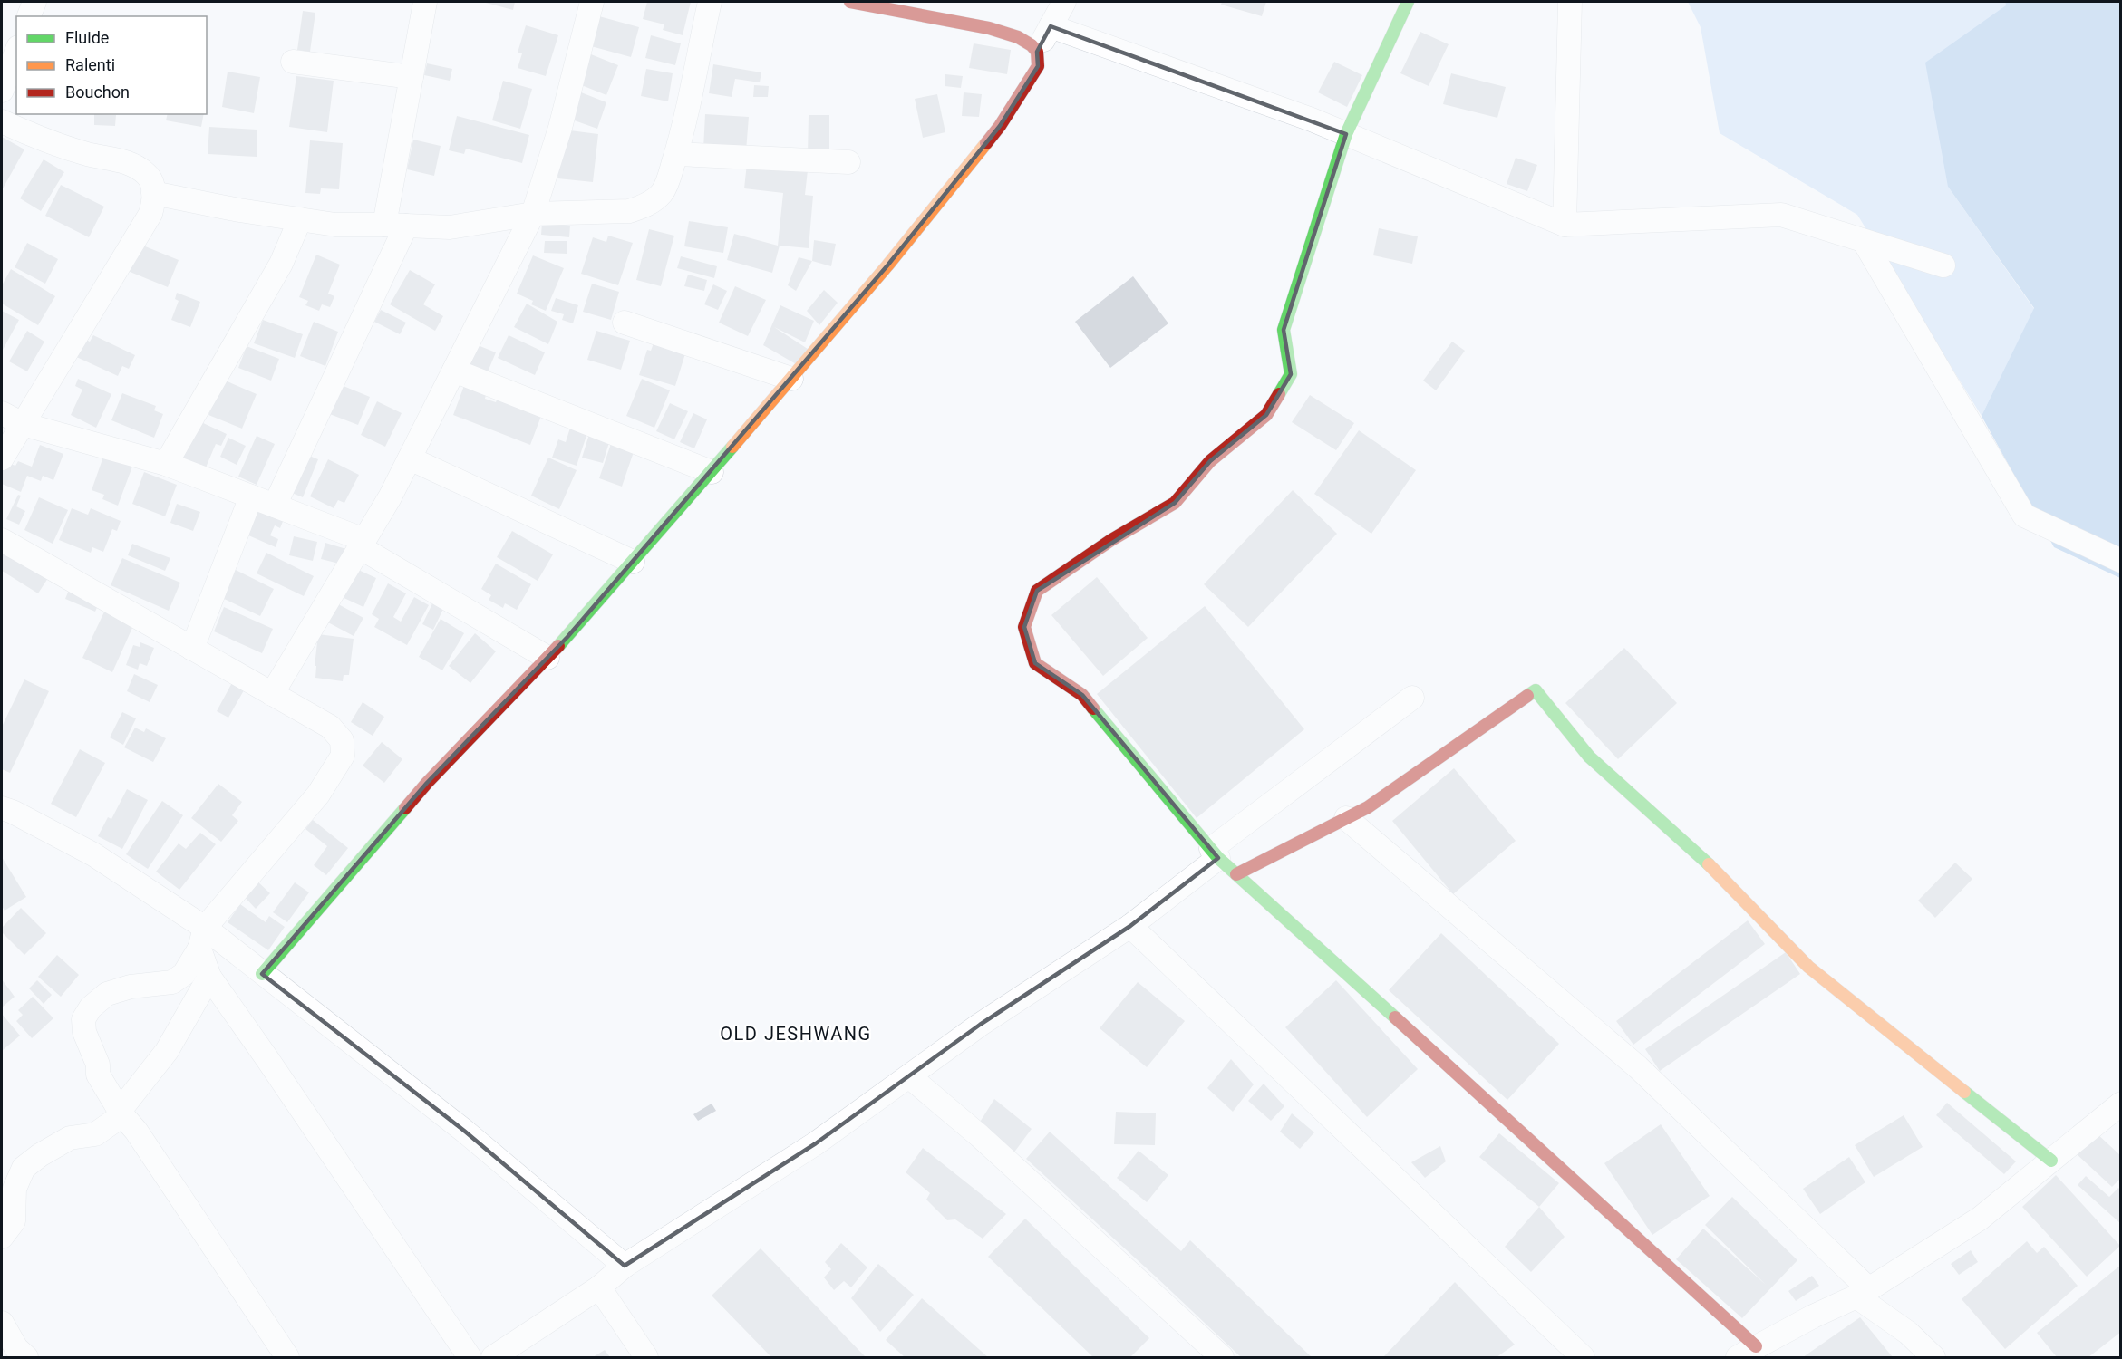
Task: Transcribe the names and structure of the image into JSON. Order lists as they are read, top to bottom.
{
  "districts": ["OLD JESHWANG"],
  "legend": ["Fluide", "Ralenti", "Bouchon"]
}
